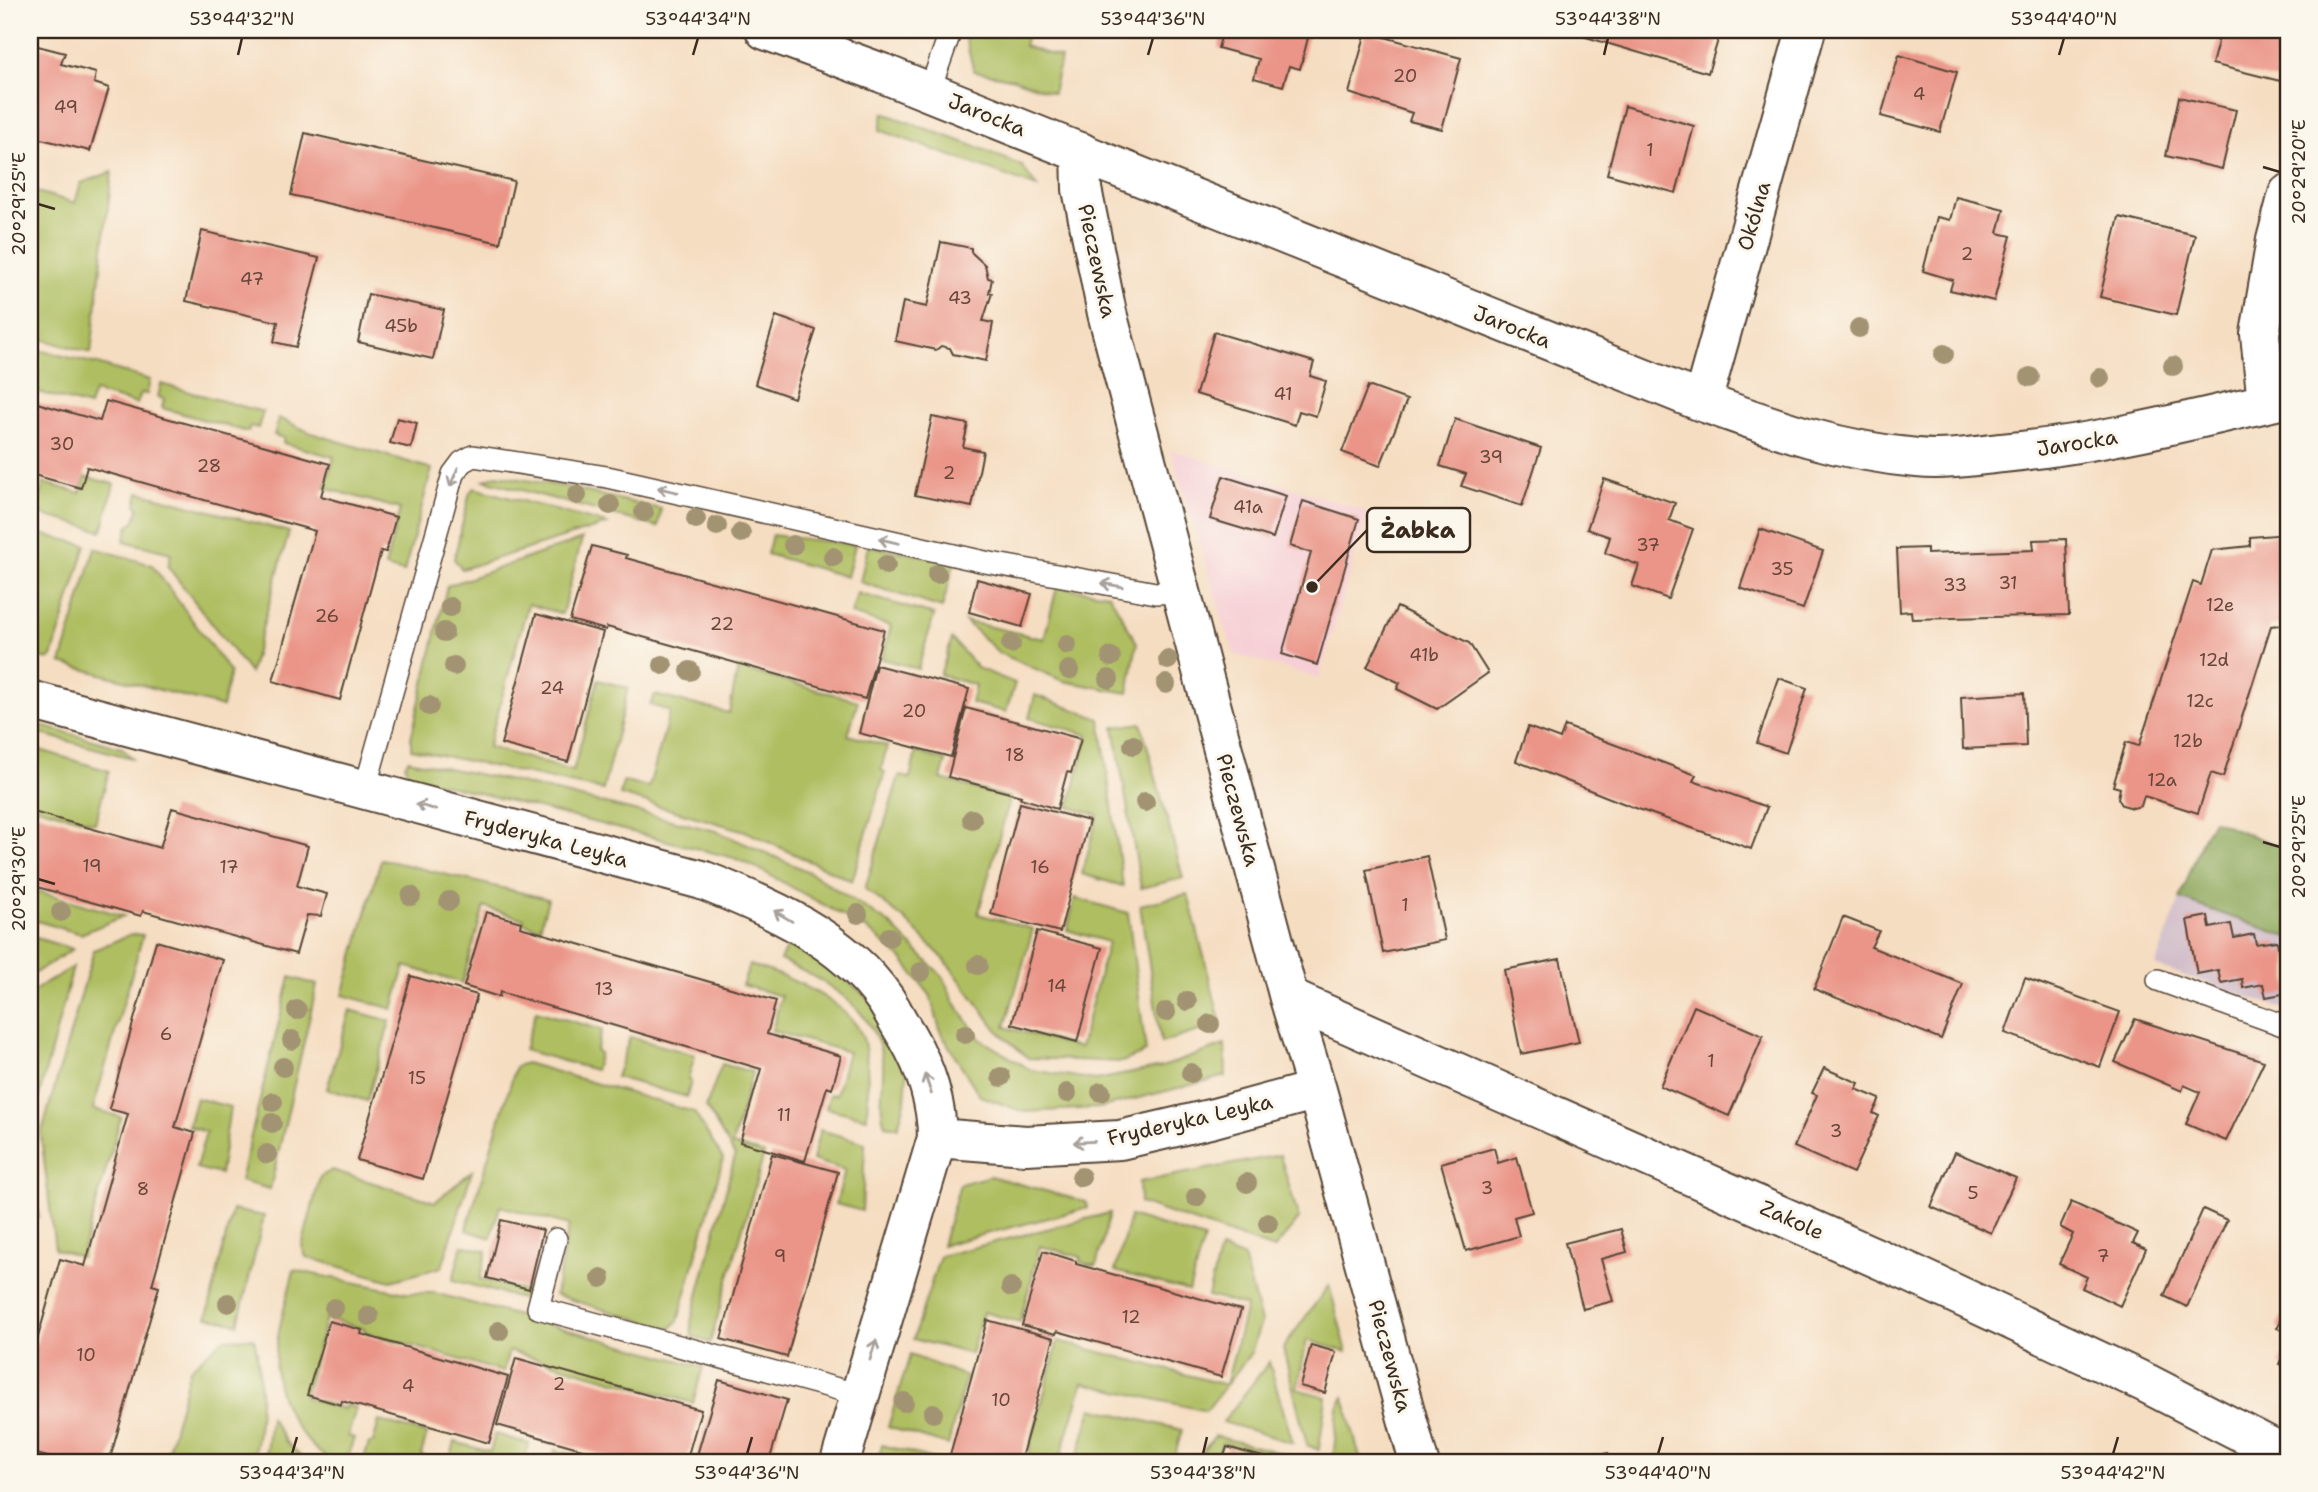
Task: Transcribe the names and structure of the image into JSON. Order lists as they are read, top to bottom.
{
  "streets": {
    "street": [
      "Jarocka",
      "Okólna",
      "Pieczewska",
      "Fryderyka Leyka",
      "Zakole"
    ]
  },
  "crossings": [
    ["Jarocka", "Okólna"],
    ["Jarocka", "Pieczewska"],
    ["Pieczewska", "Fryderyka Leyka"],
    ["Pieczewska", "Zakole"]
  ],
  "places": ["Żabka"],
  "house_numbers": [
    "20",
    "4",
    "49",
    "1",
    "2",
    "47",
    "43",
    "45b",
    "41",
    "30",
    "39",
    "28",
    "2",
    "41a",
    "37",
    "35",
    "31",
    "33",
    "12e",
    "26",
    "22",
    "41b",
    "12d",
    "24",
    "12c",
    "20",
    "12b",
    "18",
    "12a",
    "19",
    "17",
    "16",
    "1",
    "14",
    "13",
    "6",
    "1",
    "15",
    "11",
    "3",
    "3",
    "8",
    "5",
    "9",
    "7",
    "12",
    "10",
    "2",
    "4",
    "10"
  ],
  "coordinates": [
    "53°44'32\"N",
    "53°44'34\"N",
    "53°44'36\"N",
    "53°44'38\"N",
    "53°44'40\"N",
    "20°29'20\"E",
    "20°29'25\"E",
    "20°29'30\"E",
    "53°44'42\"N"
  ]
}
